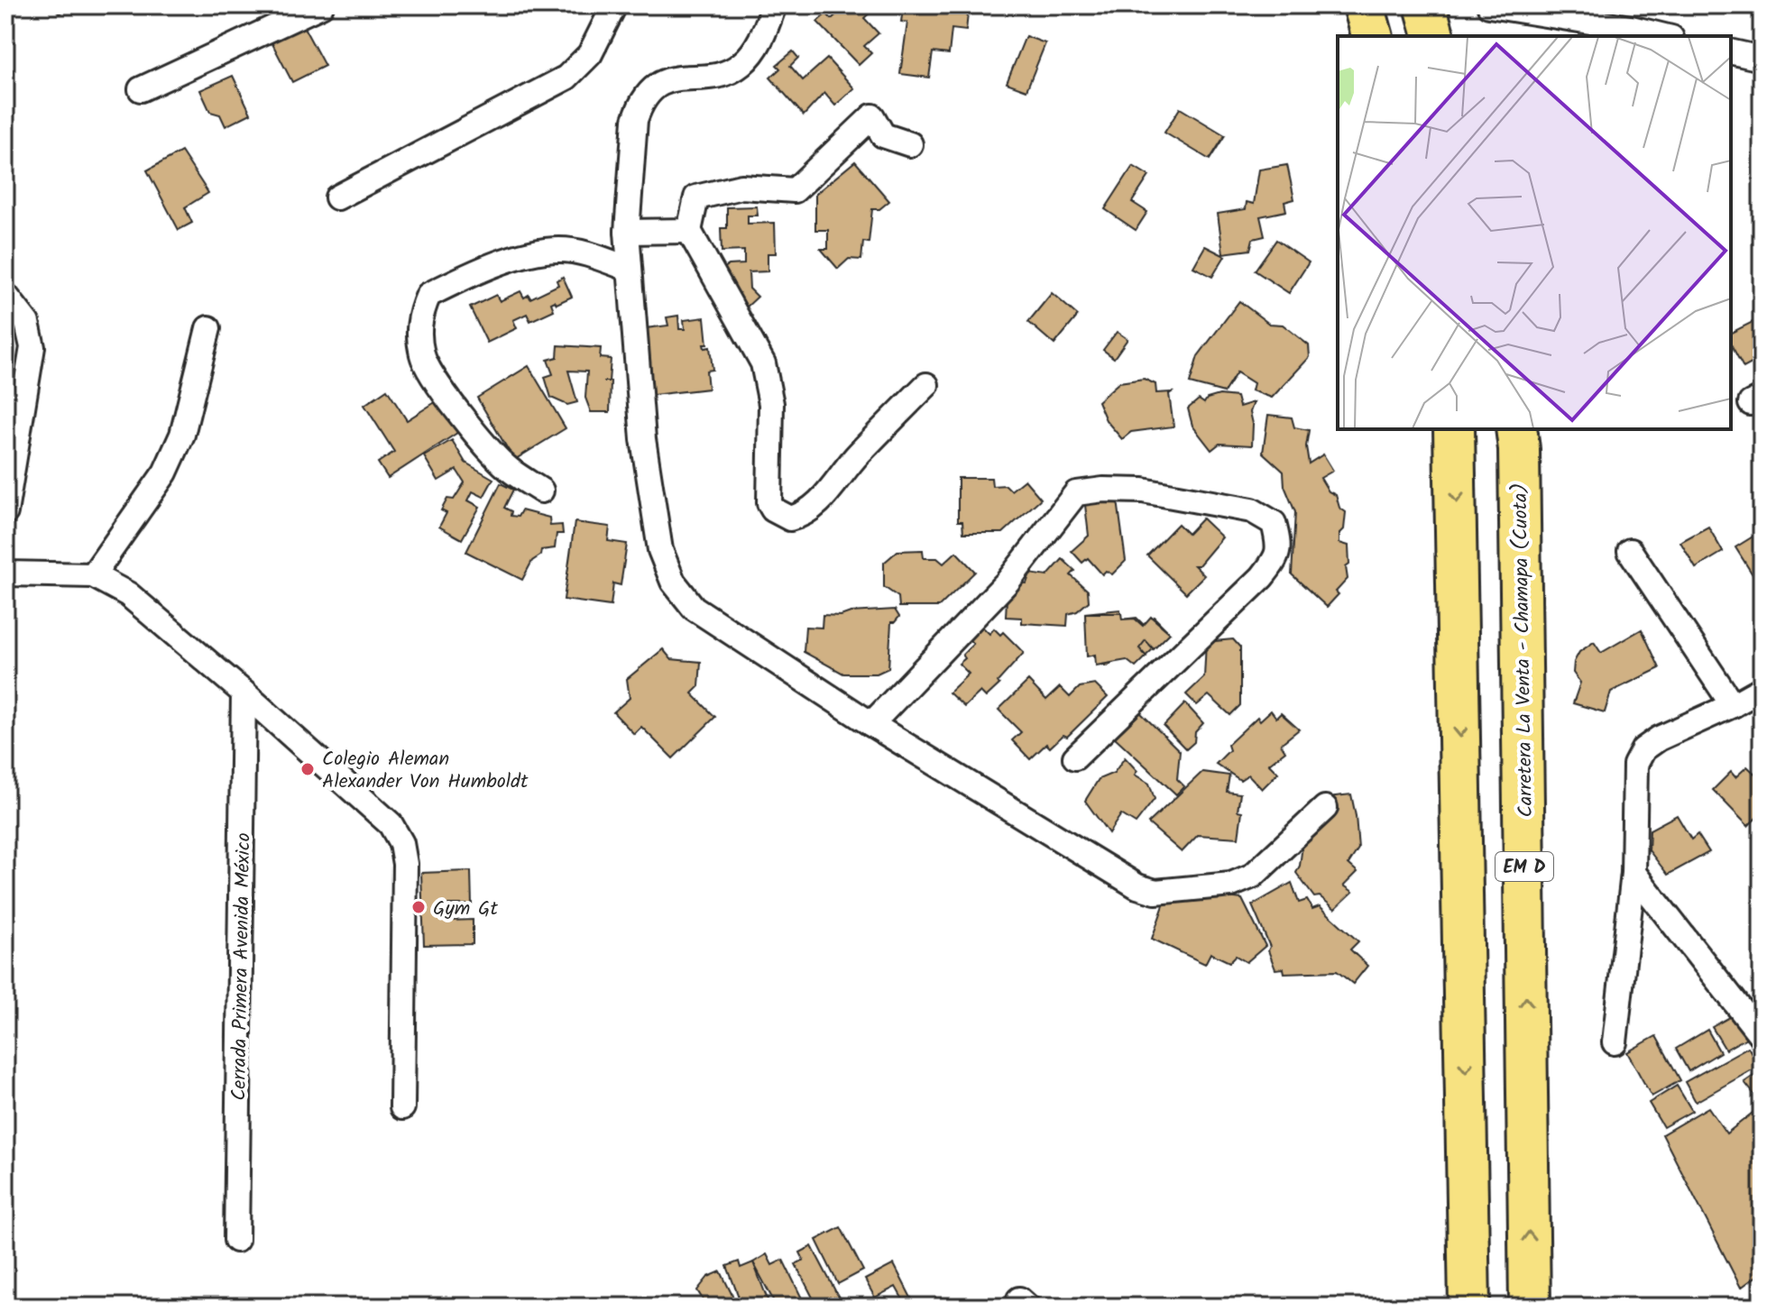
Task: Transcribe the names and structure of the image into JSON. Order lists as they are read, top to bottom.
{
  "streets": {
    "highway": ["Carretera La Venta - Chamapa (Cuota)", "EM D"],
    "street": ["Cerrada Primera Avenida México"]
  },
  "places": ["Colegio Aleman Alexander Von Humboldt", "Gym Gt"]
}
